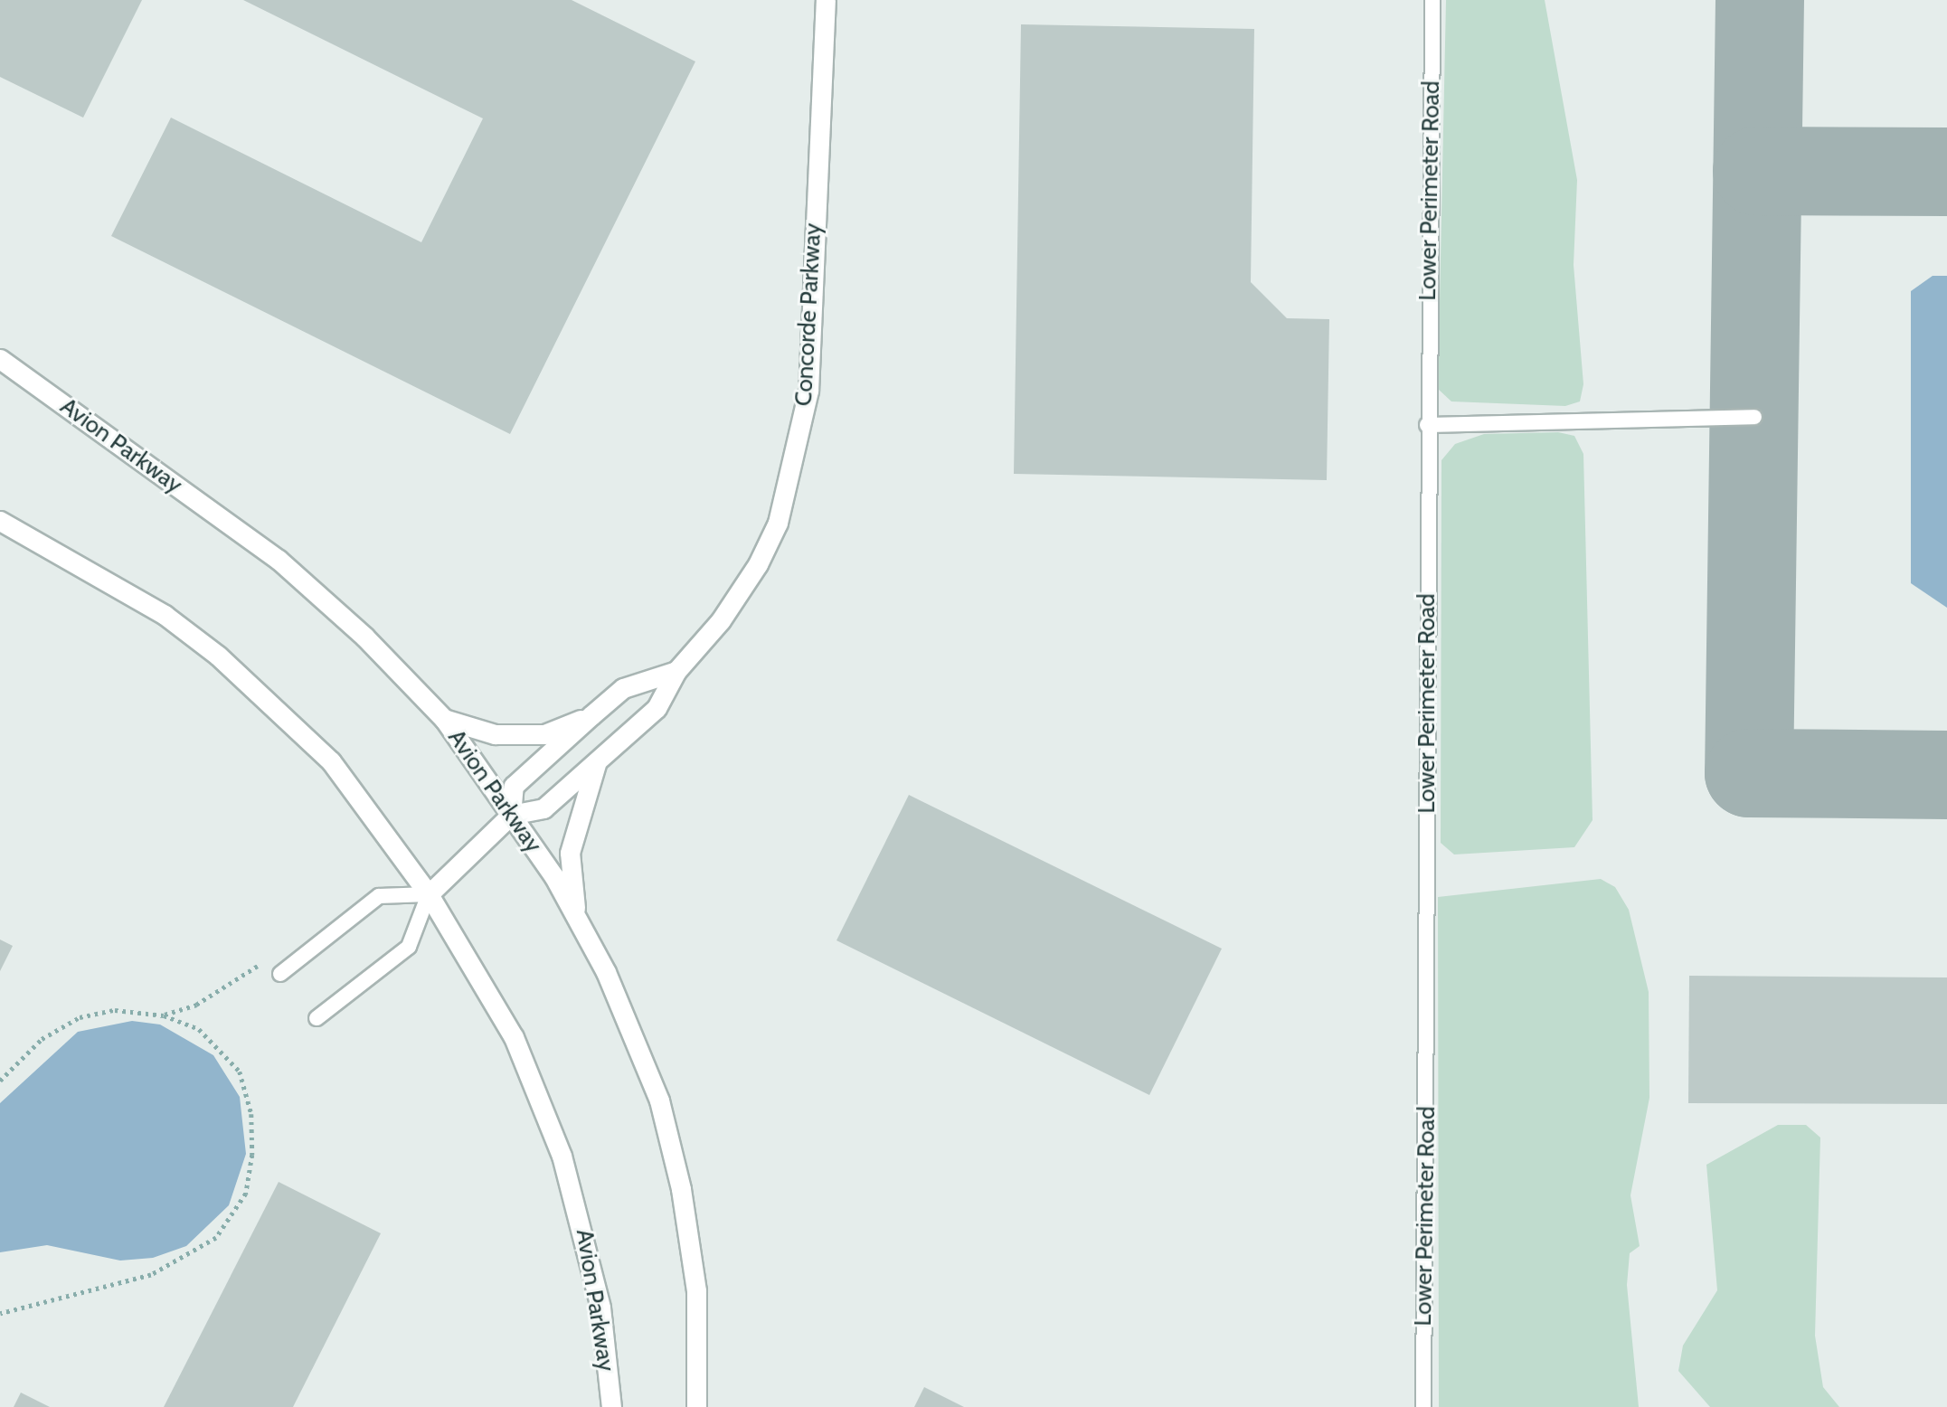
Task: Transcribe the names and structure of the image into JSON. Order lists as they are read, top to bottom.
{
  "streets": {
    "street": ["Concorde Parkway", "Avion Parkway"],
    "lane": ["Lower Perimeter Road"]
  },
  "crossings": [
    ["Concorde Parkway", "Avion Parkway"]
  ]
}
